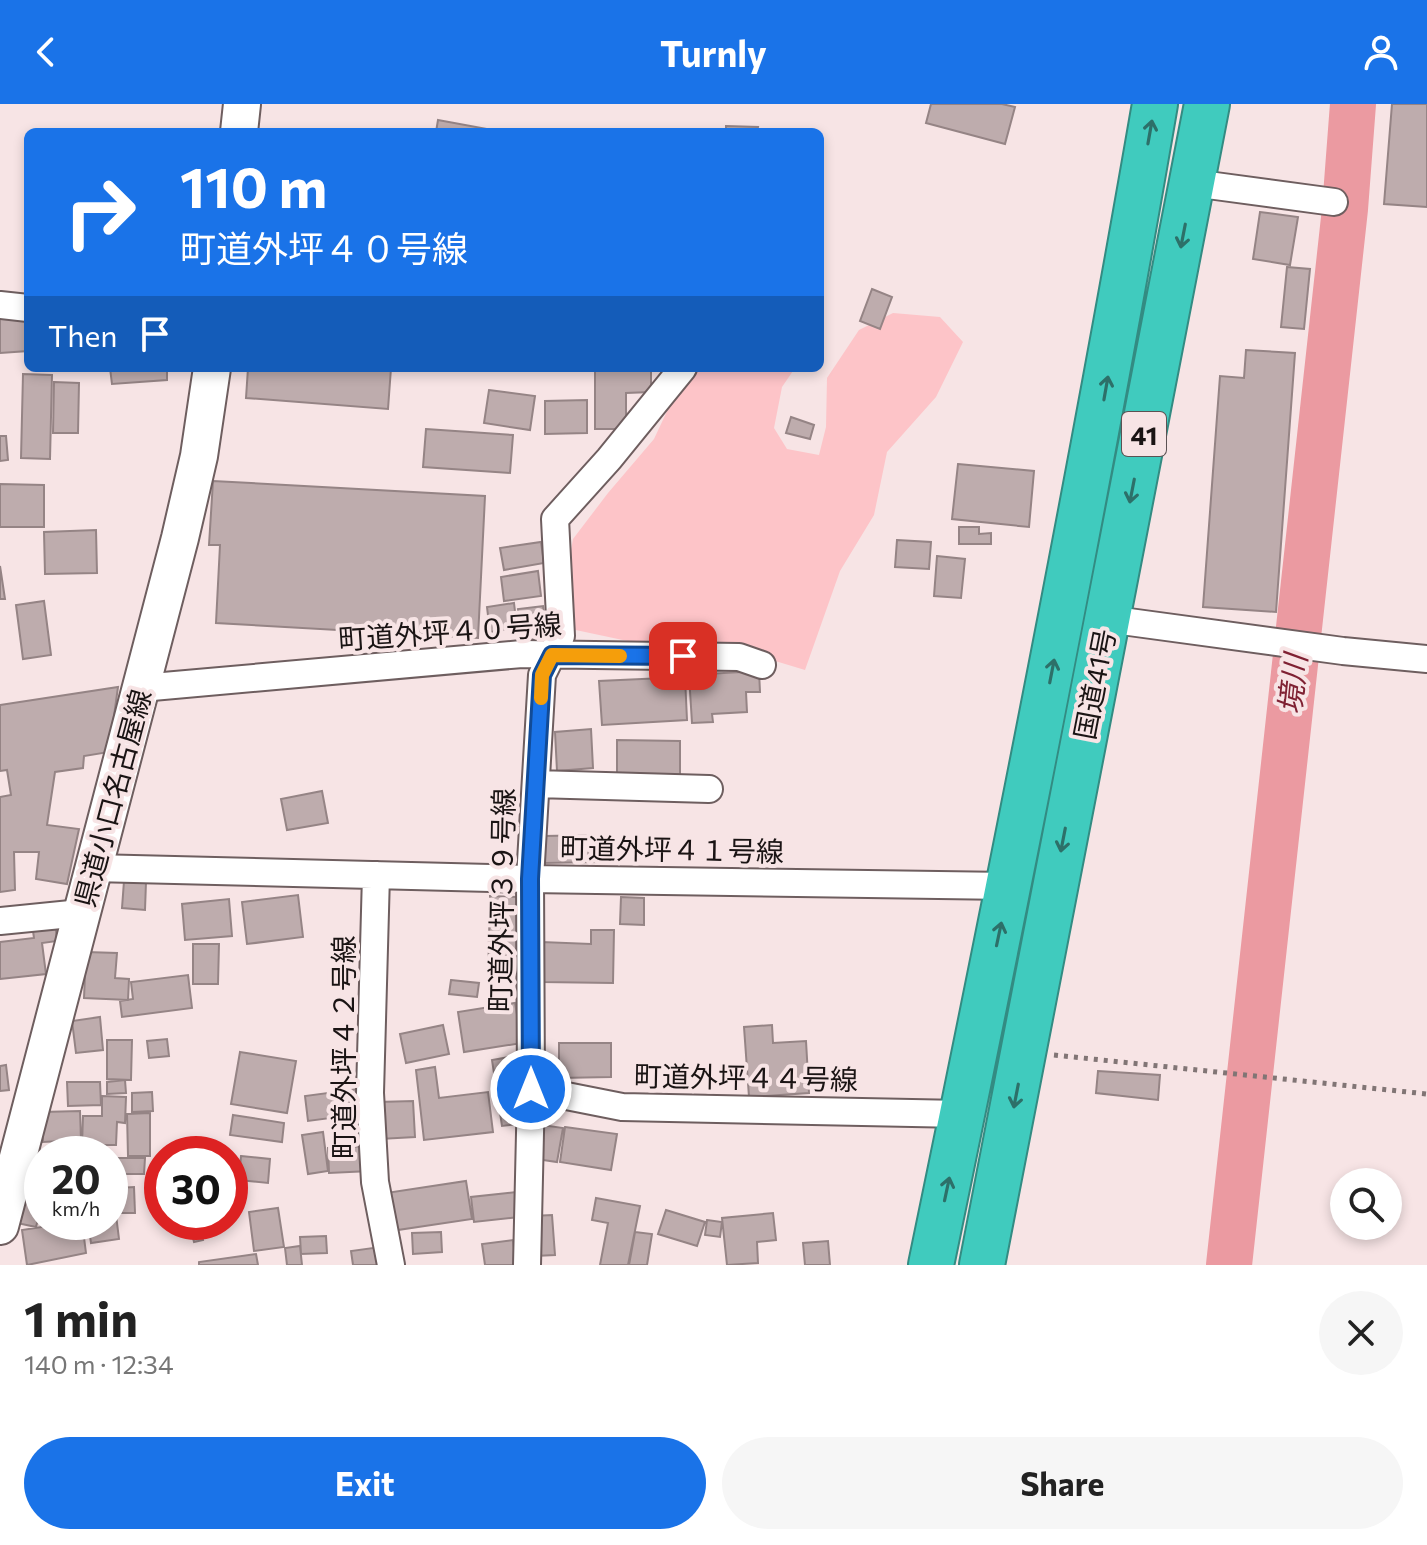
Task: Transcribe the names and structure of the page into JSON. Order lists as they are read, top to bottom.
{
  "streets": {
    "highway": ["41", "国道41号"],
    "main road": ["県道小口名古屋線"],
    "street": [
      "町道外坪４０号線",
      "町道外坪４１号線",
      "町道外坪３９号線",
      "町道外坪４２号線",
      "町道外坪４４号線"
    ]
  },
  "crossings": [
    ["町道外坪４０号線", "県道小口名古屋線"],
    ["町道外坪４０号線", "町道外坪３９号線"],
    ["国道41号", "町道外坪４１号線"],
    ["国道41号", "町道外坪４４号線"],
    ["県道小口名古屋線", "町道外坪４１号線"],
    ["町道外坪４１号線", "町道外坪３９号線"],
    ["町道外坪４１号線", "町道外坪４２号線"],
    ["町道外坪３９号線", "町道外坪４４号線"]
  ],
  "water": ["境川"],
  "page": {
    "header": "Turnly",
    "turn": ["110 m", "町道外坪４０号線"],
    "then": "Then",
    "speed": "20 km/h",
    "limit": "30",
    "heading": ["1 min", "140 m · 12:34"],
    "buttons": ["Exit", "Share"]
  }
}
